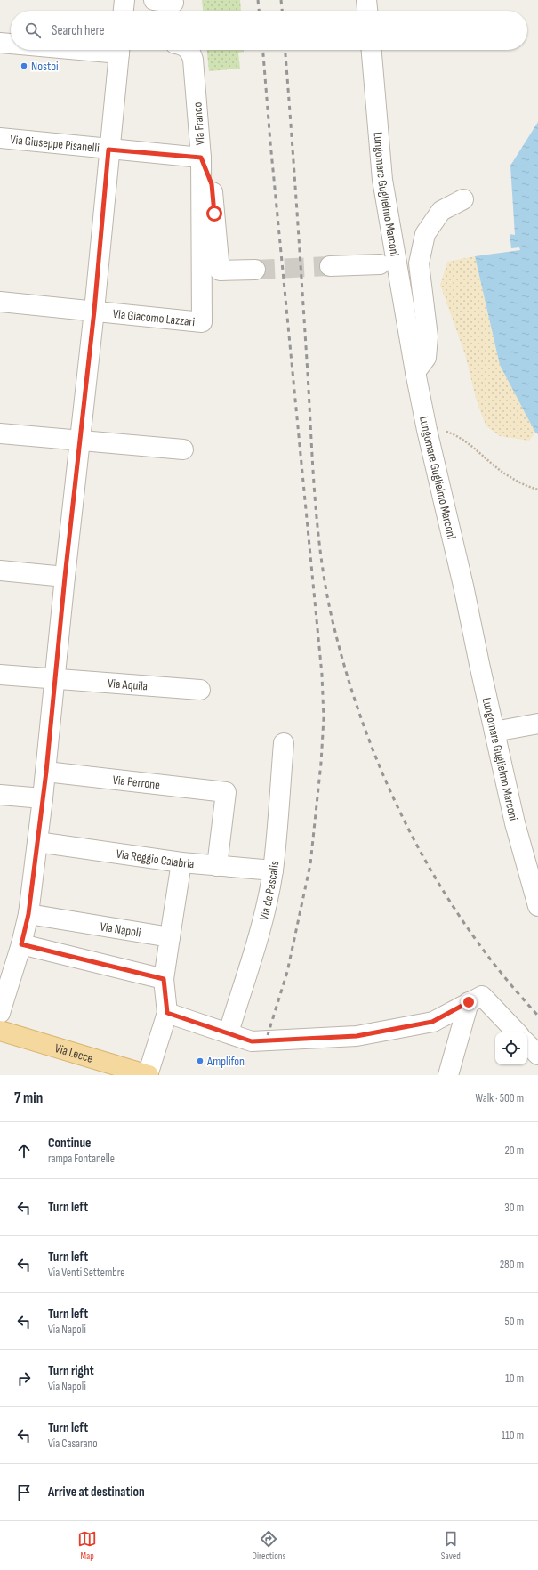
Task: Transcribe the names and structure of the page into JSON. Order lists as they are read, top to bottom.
{
  "streets": {
    "main road": ["Via Lecce"],
    "street": [
      "Via Franco",
      "Via Giuseppe Pisanelli",
      "Lungomare Guglielmo Marconi",
      "Via Giacomo Lazzari",
      "Via Aquila",
      "Via Perrone",
      "Via Reggio Calabria",
      "Via de Pascalis",
      "Via Napoli"
    ]
  },
  "crossings": [
    ["Via Franco", "Via Giuseppe Pisanelli"],
    ["Via Franco", "Via Giacomo Lazzari"],
    ["Via Perrone", "Via Reggio Calabria"],
    ["Via Reggio Calabria", "Via de Pascalis"]
  ],
  "places": ["Nostoi", "Amplifon"],
  "page": {
    "search": "Search here",
    "heading": ["7 min", "Walk · 500 m"],
    "list": [
      ["Continue", "rampa Fontanelle", "20 m"],
      ["Turn left", "30 m"],
      ["Turn left", "Via Venti Settembre", "280 m"],
      ["Turn left", "Via Napoli", "50 m"],
      ["Turn right", "Via Napoli", "10 m"],
      ["Turn left", "Via Casarano", "110 m"],
      "Arrive at destination"
    ],
    "nav": ["Map", "Directions", "Saved"]
  }
}
